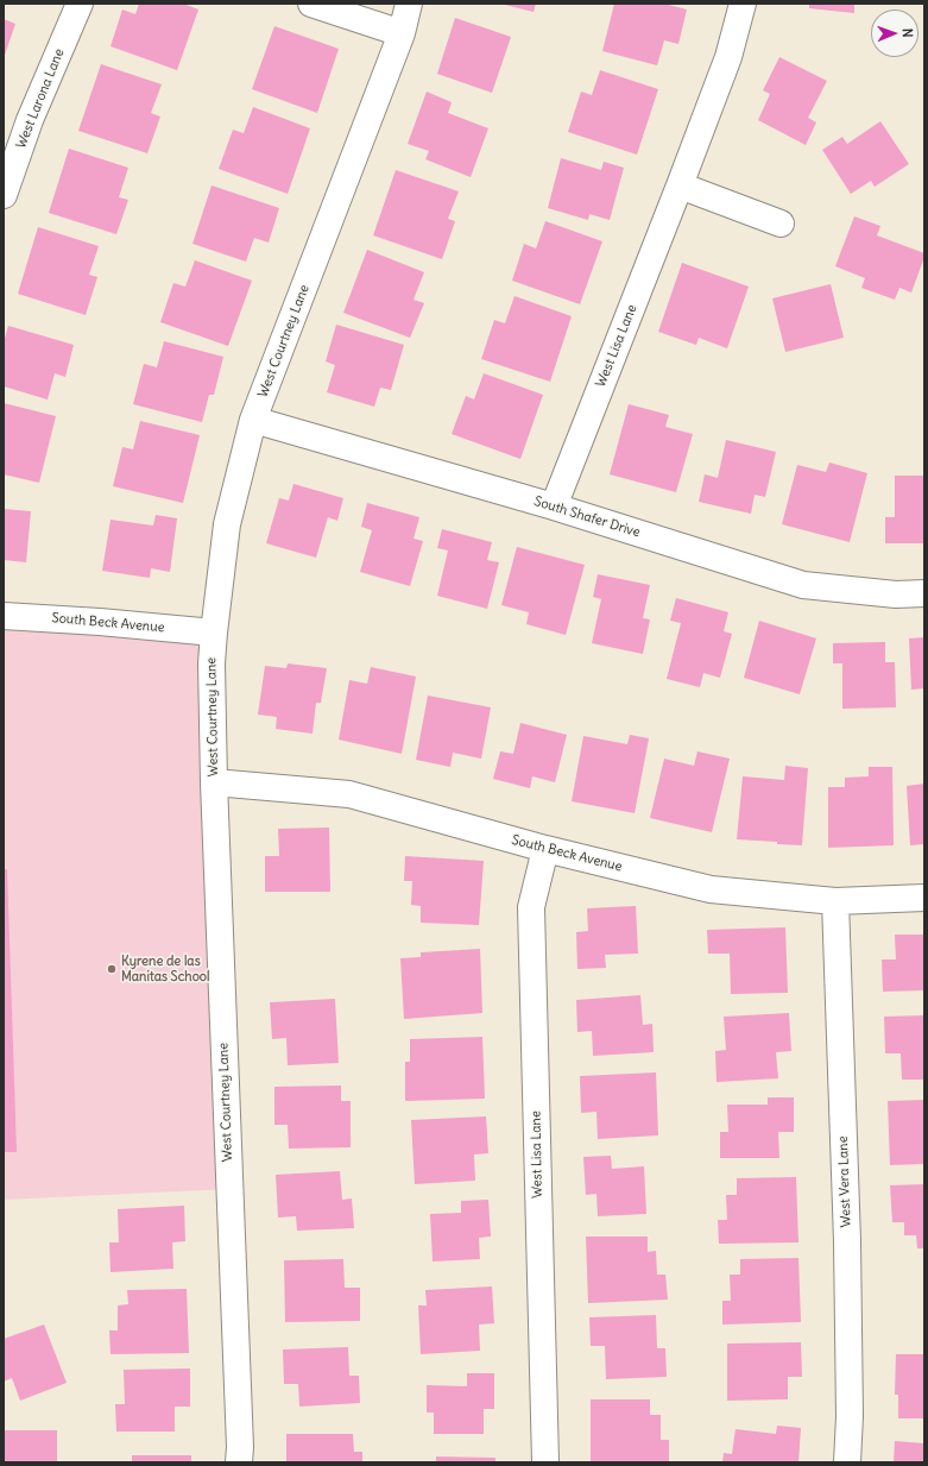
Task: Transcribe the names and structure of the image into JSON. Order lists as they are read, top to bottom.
{
  "streets": {
    "street": [
      "West Larona Lane",
      "West Courtney Lane",
      "West Lisa Lane",
      "South Shafer Drive",
      "South Beck Avenue",
      "West Vera Lane"
    ]
  },
  "crossings": [
    ["West Courtney Lane", "South Shafer Drive"],
    ["West Courtney Lane", "South Beck Avenue"],
    ["West Lisa Lane", "South Shafer Drive"],
    ["West Lisa Lane", "South Beck Avenue"],
    ["South Beck Avenue", "West Vera Lane"]
  ],
  "places": ["Kyrene de las Manitas School"],
  "north": "right"
}
